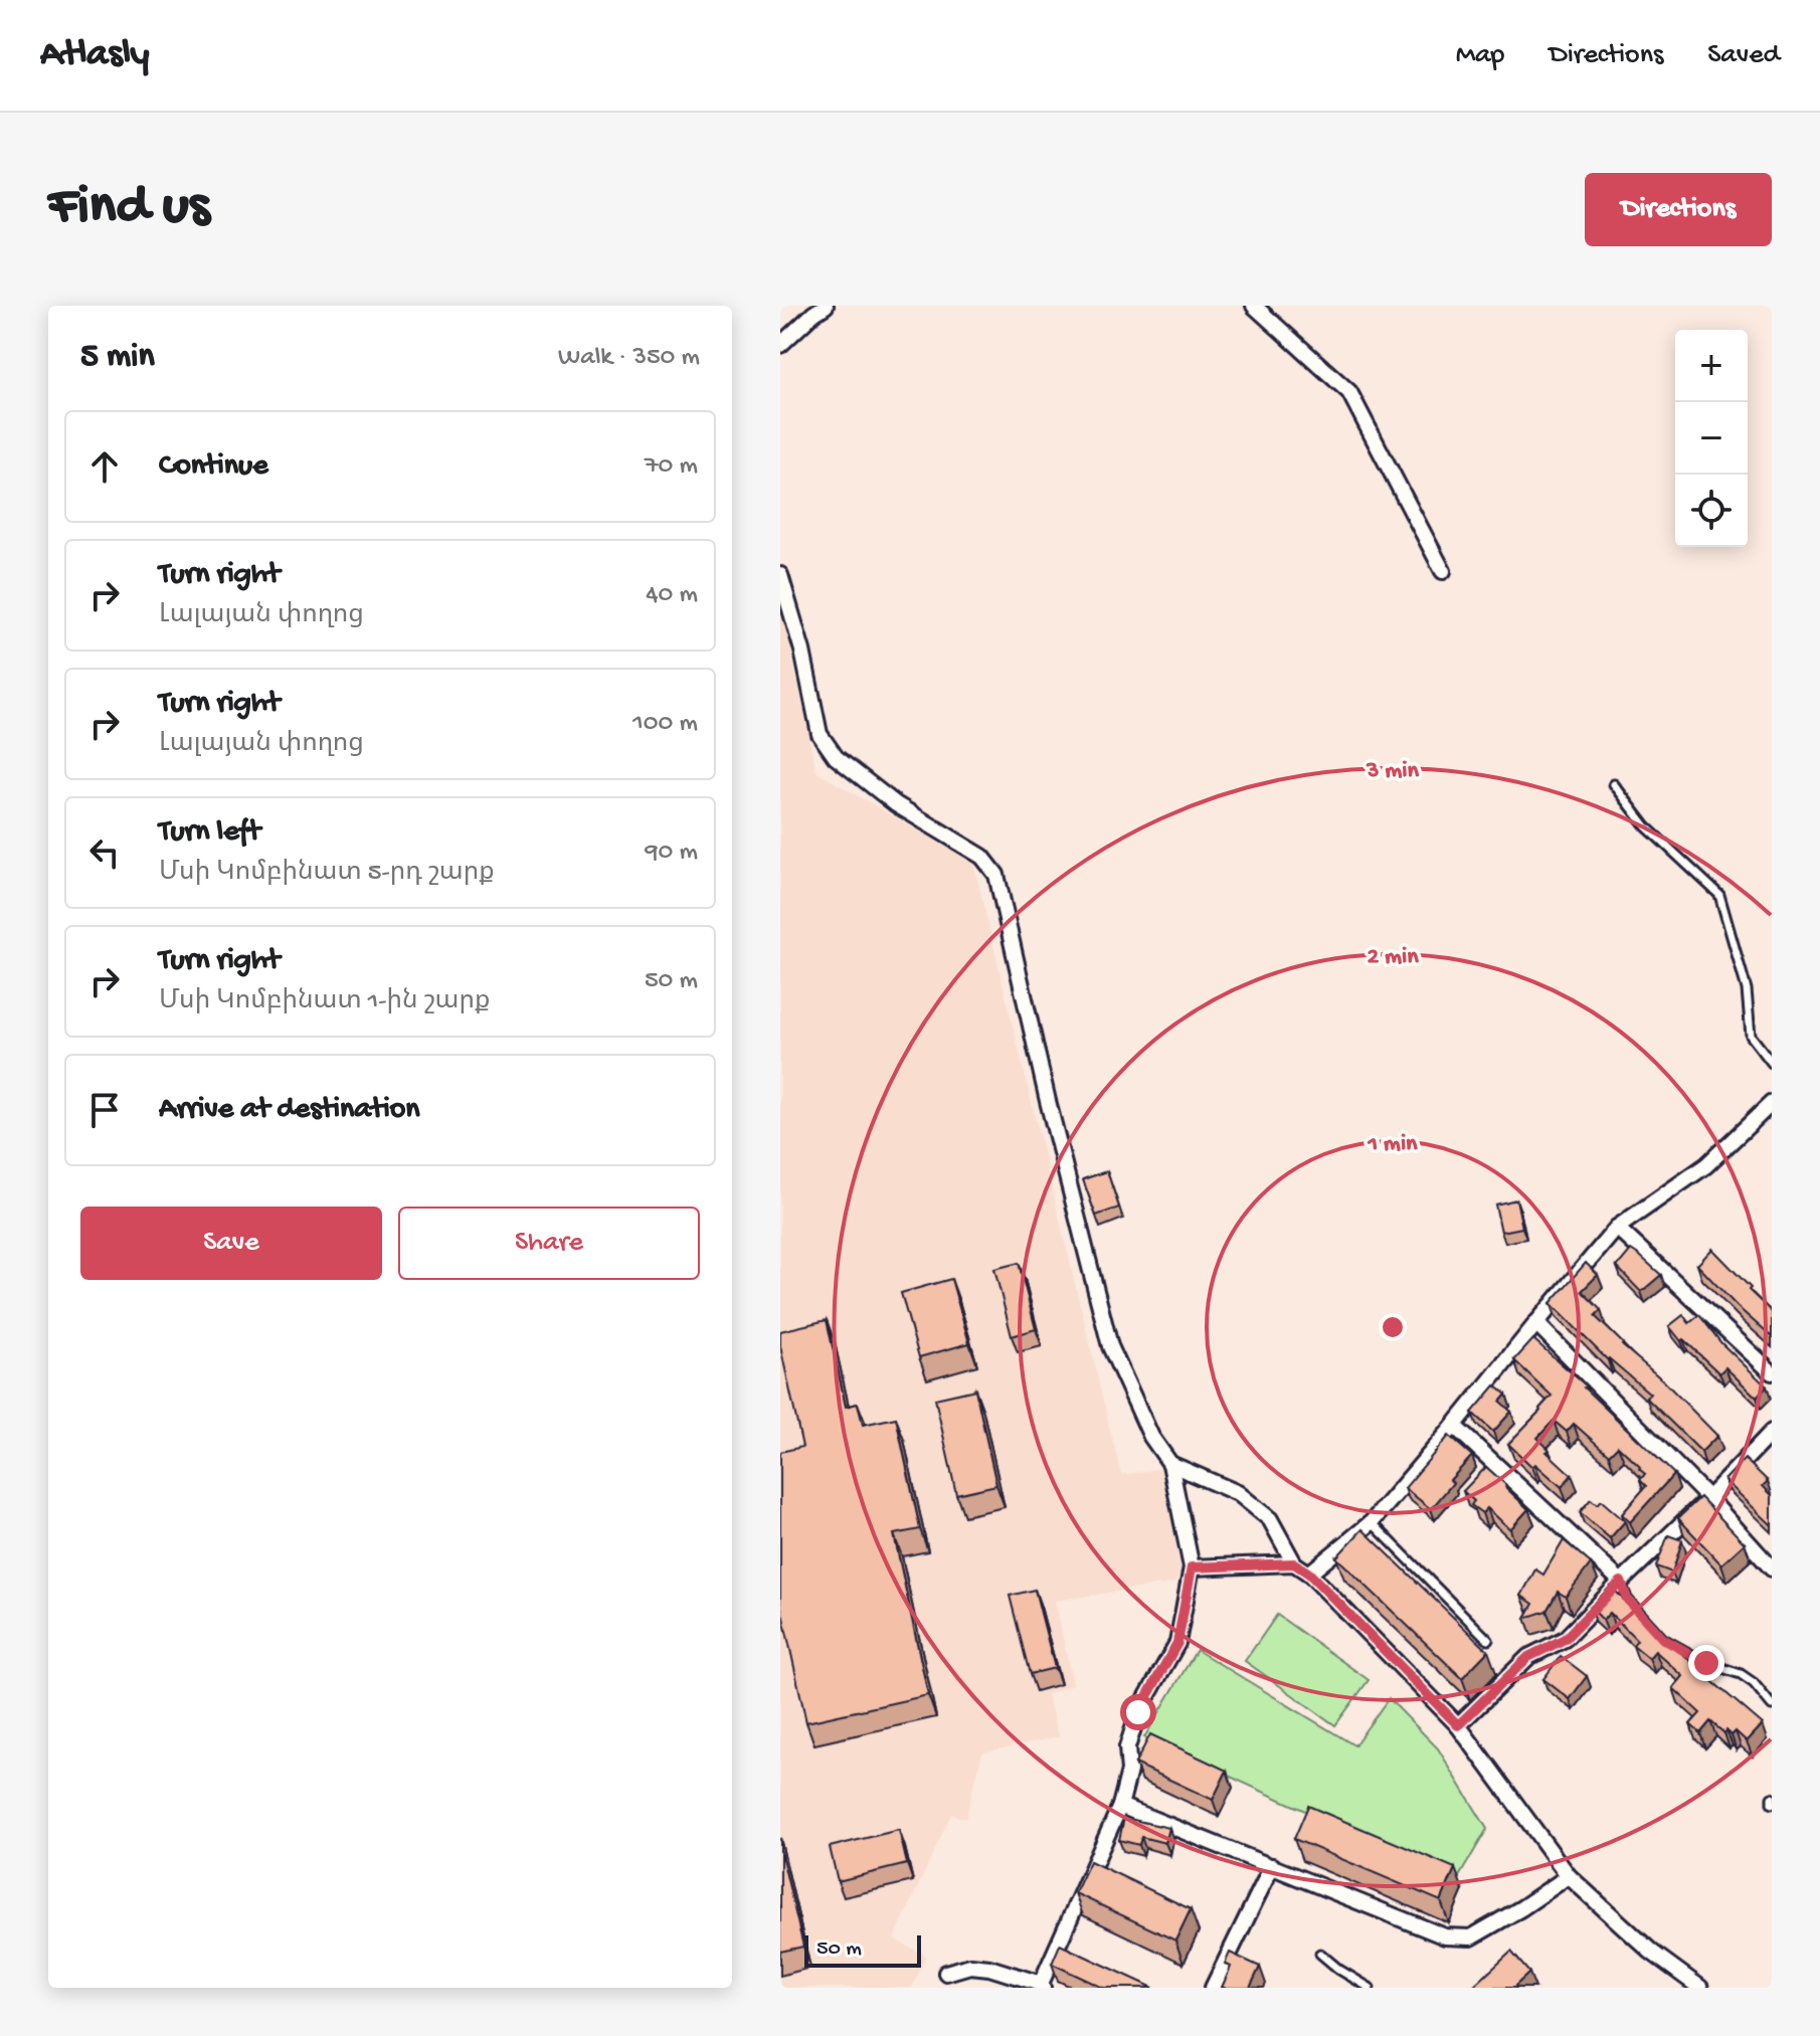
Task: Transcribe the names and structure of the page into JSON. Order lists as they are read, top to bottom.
{
  "scale_bar": "50 m",
  "page": {
    "header": "Atlasly",
    "nav": ["Map", "Directions", "Saved"],
    "buttons": [
      "Directions",
      ["Save", "Share"]
    ],
    "title": "Find us",
    "heading": ["5 min", "Walk · 350 m"],
    "map_buttons": ["+", "−"],
    "list": [
      ["Continue", "70 m"],
      ["Turn right", "Լալայան փողոց", "40 m"],
      ["Turn right", "Լալայան փողոց", "100 m"],
      ["Turn left", "Մսի Կոմբինատ 5-րդ շարք", "90 m"],
      ["Turn right", "Մսի Կոմբինատ 1-ին շարք", "50 m"],
      "Arrive at destination"
    ],
    "scale": "50 m"
  },
  "rings": ["3 min", "2 min", "1 min"]
}
